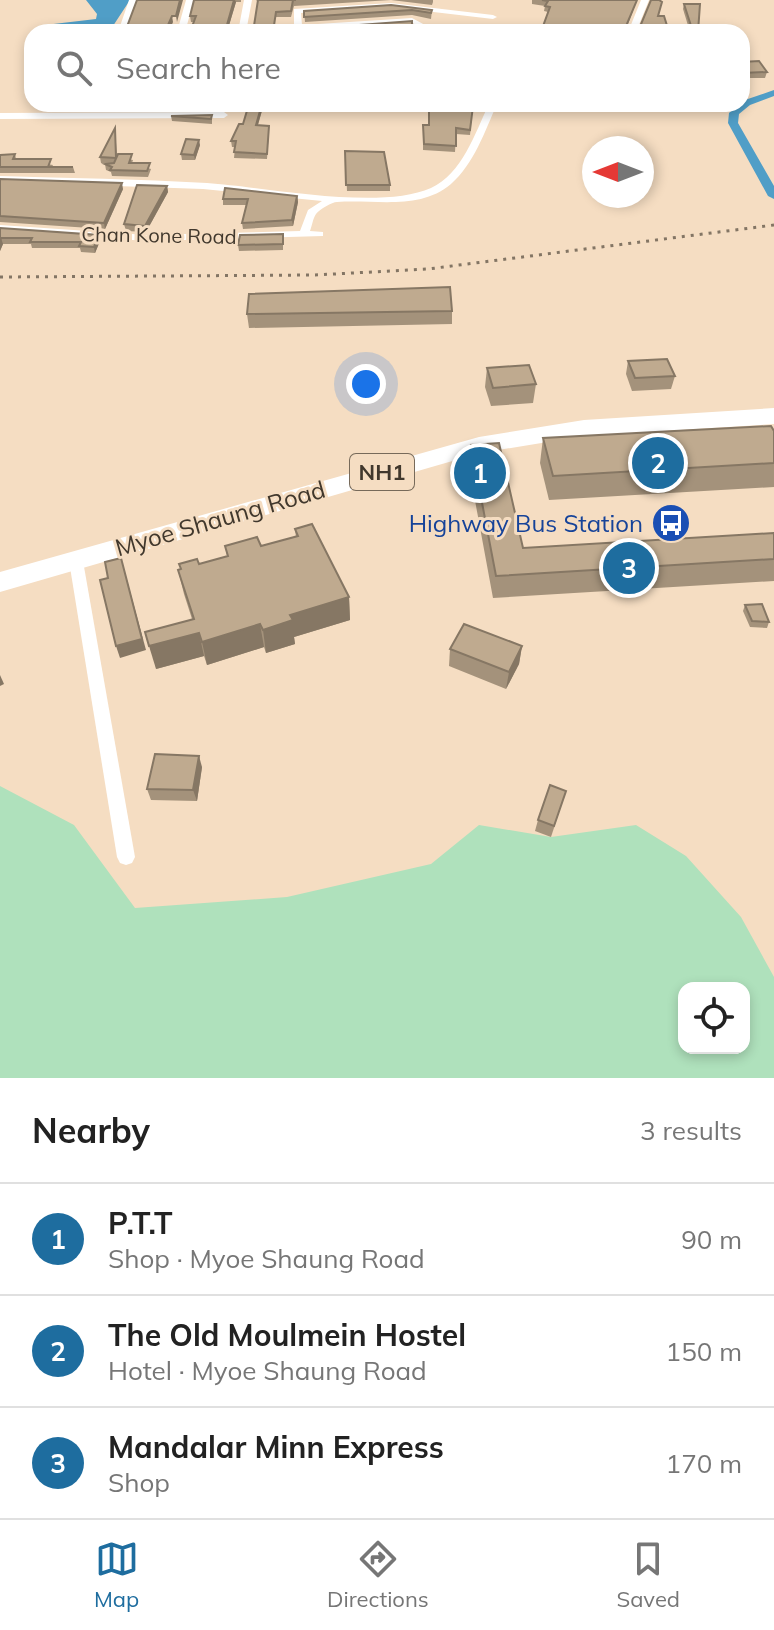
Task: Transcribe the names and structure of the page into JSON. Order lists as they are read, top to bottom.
{
  "streets": {
    "highway": ["NH1", "Myoe Shaung Road"],
    "street": ["Chan Kone Road"]
  },
  "places": {
    "bus stop": ["Highway Bus Station"]
  },
  "north": "left",
  "page": {
    "search": "Search here",
    "pins": ["2", "1", "3"],
    "heading": ["Nearby", "3 results"],
    "list": [
      {
        "mark": "1",
        "name": "P.T.T",
        "note": "Shop · Myoe Shaung Road",
        "value": "90 m"
      },
      {
        "mark": "2",
        "name": "The Old Moulmein Hostel",
        "note": "Hotel · Myoe Shaung Road",
        "value": "150 m"
      },
      {
        "mark": "3",
        "name": "Mandalar Minn Express",
        "note": "Shop",
        "value": "170 m"
      }
    ],
    "nav": ["Map", "Directions", "Saved"]
  }
}
